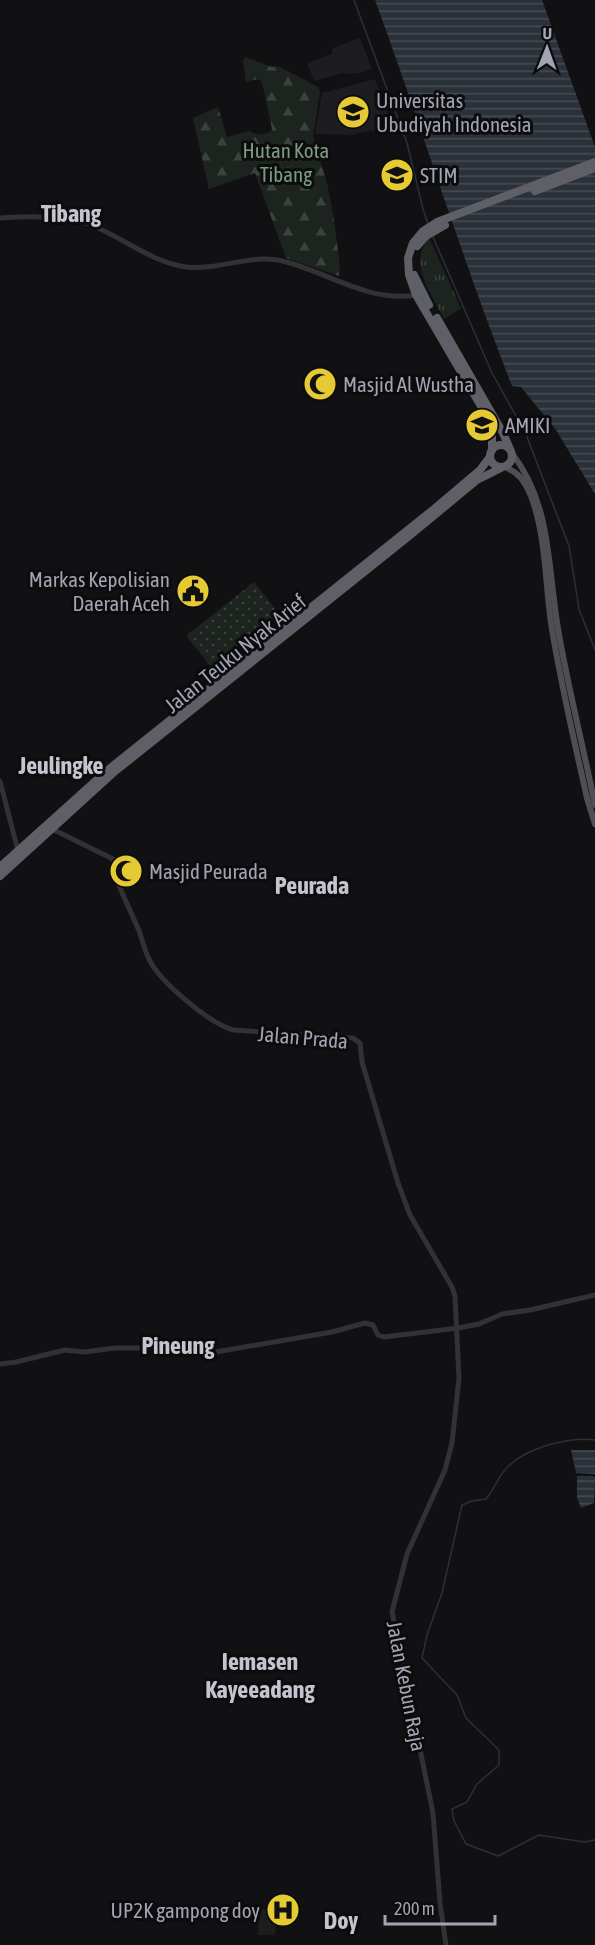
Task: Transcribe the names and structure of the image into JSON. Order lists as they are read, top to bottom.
{
  "streets": {
    "highway": ["Jalan Teuku Nyak Arief"],
    "street": ["Jalan Prada", "Jalan Kebun Raja"]
  },
  "crossings": [
    ["Jalan Prada", "Jalan Kebun Raja"]
  ],
  "districts": [
    "Tibang",
    "Jeulingke",
    "Peurada",
    "Pineung",
    "Iemasen Kayeeadang",
    "Doy"
  ],
  "parks": ["Hutan Kota Tibang"],
  "places": {
    "school or university": ["Universitas Ubudiyah Indonesia", "STIM", "AMIKI"],
    "mosque": ["Masjid Al Wustha", "Masjid Peurada"],
    "public building": ["Markas Kepolisian Daerah Aceh"],
    "hospital": ["UP2K gampong doy"]
  },
  "scale_bar": "200 m",
  "north": "top"
}
